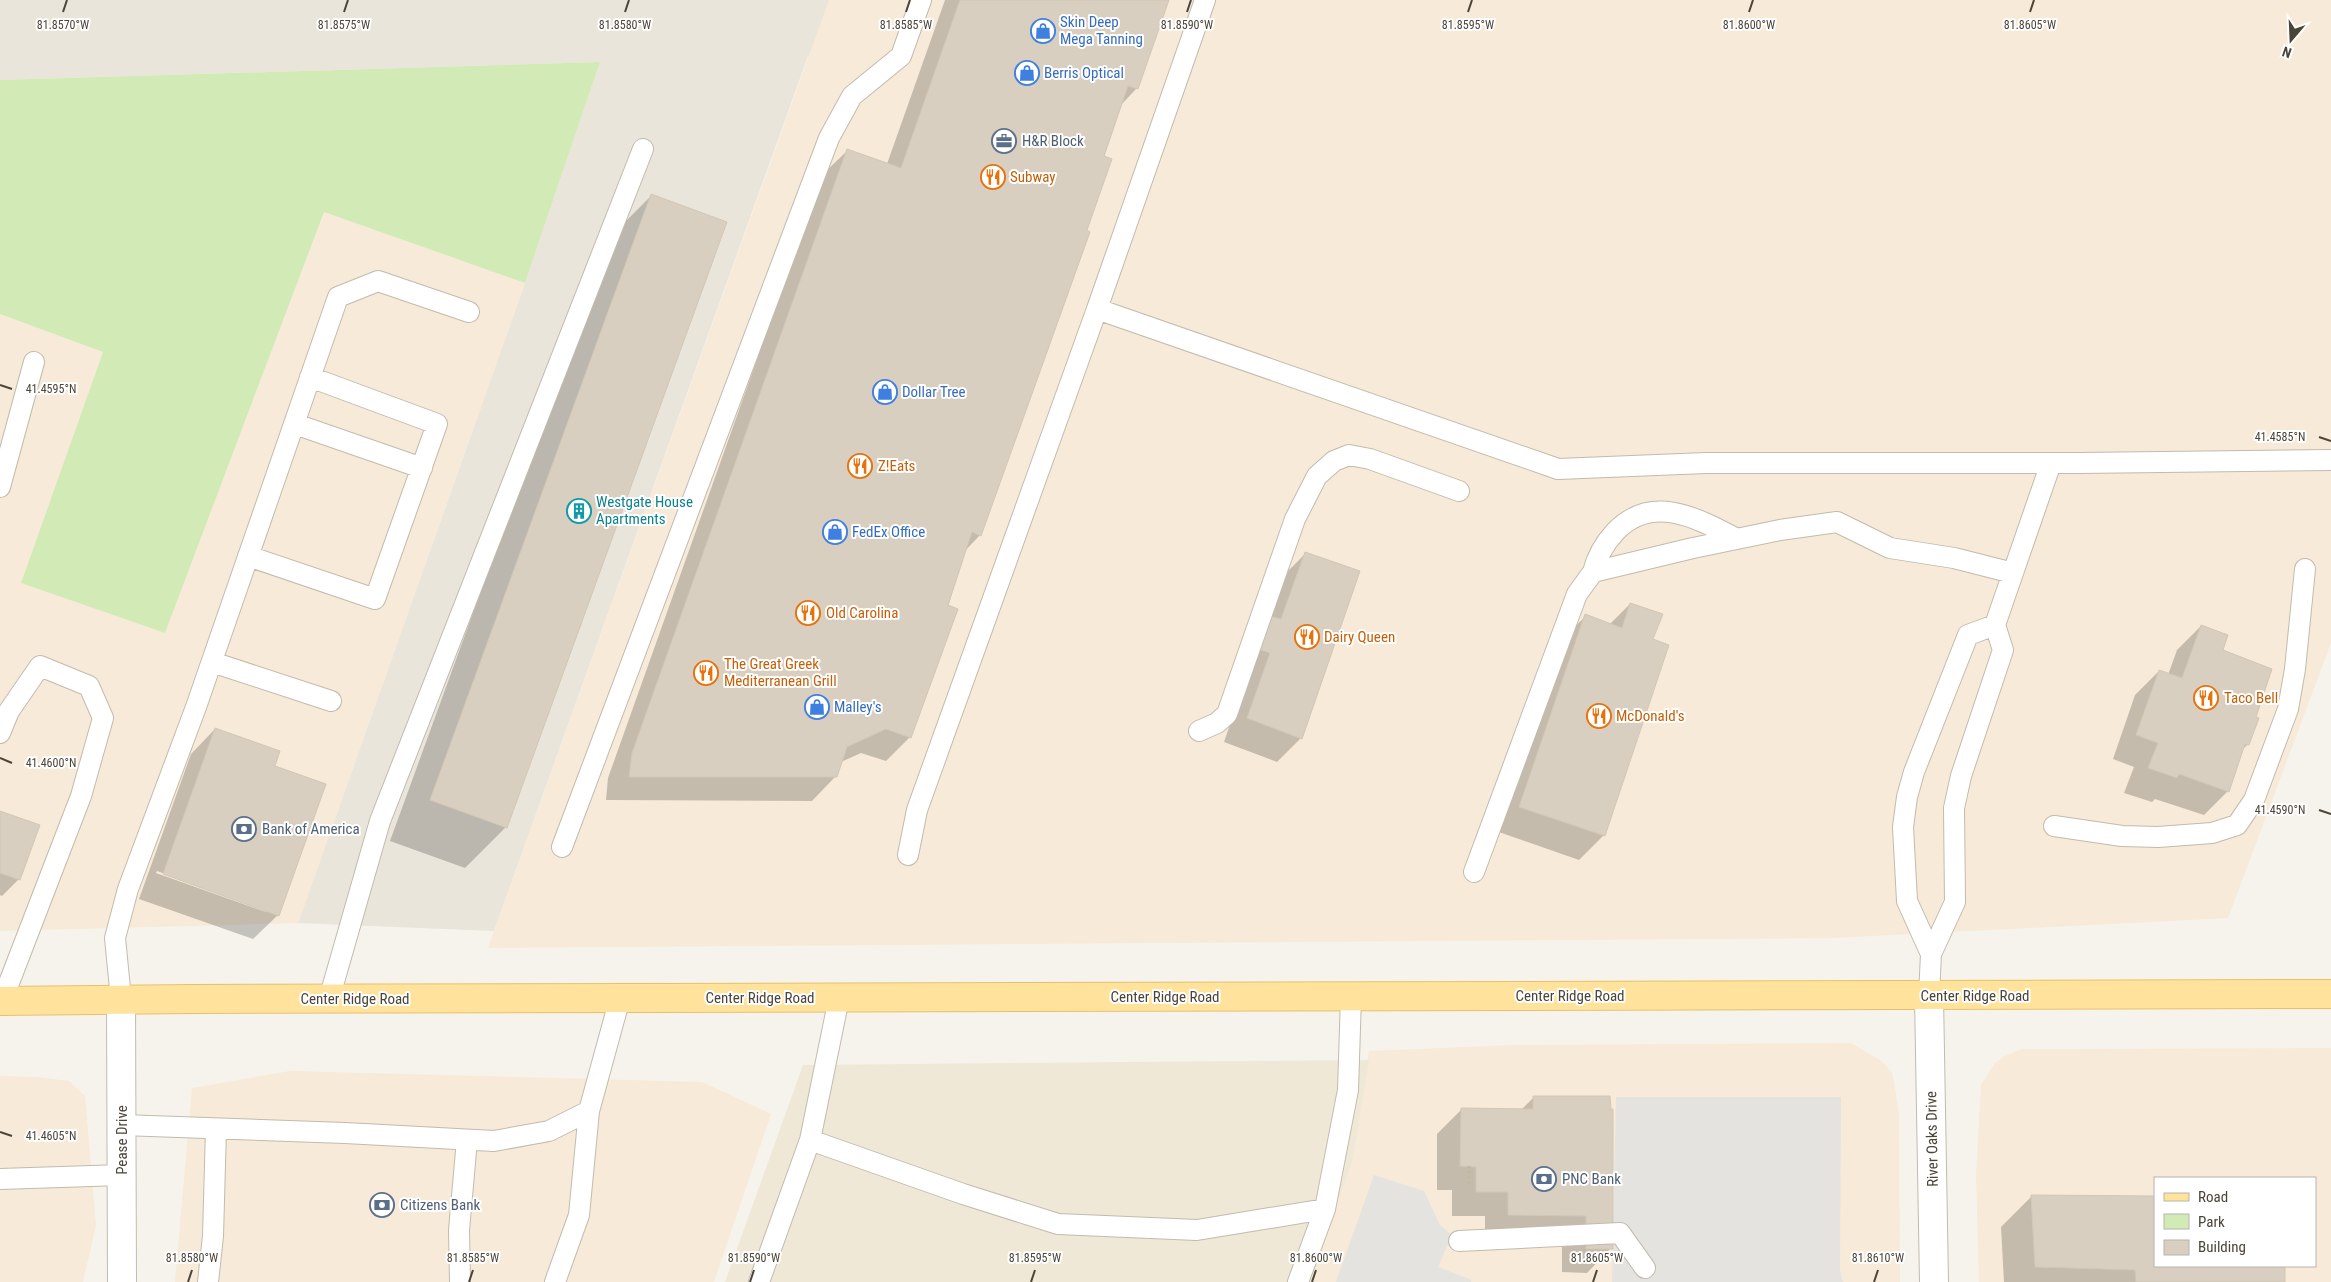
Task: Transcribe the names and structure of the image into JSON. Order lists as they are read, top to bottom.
{
  "streets": {
    "main road": ["Center Ridge Road"],
    "street": ["River Oaks Drive", "Pease Drive"]
  },
  "crossings": [
    ["Center Ridge Road", "River Oaks Drive"],
    ["Center Ridge Road", "Pease Drive"]
  ],
  "places": {
    "shop": [
      "Skin Deep Mega Tanning",
      "Berris Optical",
      "Dollar Tree",
      "FedEx Office",
      "Malley's"
    ],
    "office": ["H&R Block"],
    "restaurant": [
      "Subway",
      "Z!Eats",
      "Old Carolina",
      "Dairy Queen",
      "The Great Greek Mediterranean Grill",
      "Taco Bell",
      "McDonald's"
    ],
    "building": ["Westgate House Apartments"],
    "bank": ["Bank of America", "PNC Bank", "Citizens Bank"]
  },
  "legend": ["Road", "Park", "Building"],
  "north": "bottom",
  "coordinates": [
    "81.8575°W",
    "81.8580°W",
    "81.8585°W",
    "81.8590°W",
    "81.8595°W",
    "81.8600°W",
    "81.8605°W",
    "81.8570°W",
    "41.4595°N",
    "41.4585°N",
    "41.4600°N",
    "41.4590°N",
    "41.4605°N",
    "81.8610°W"
  ]
}
